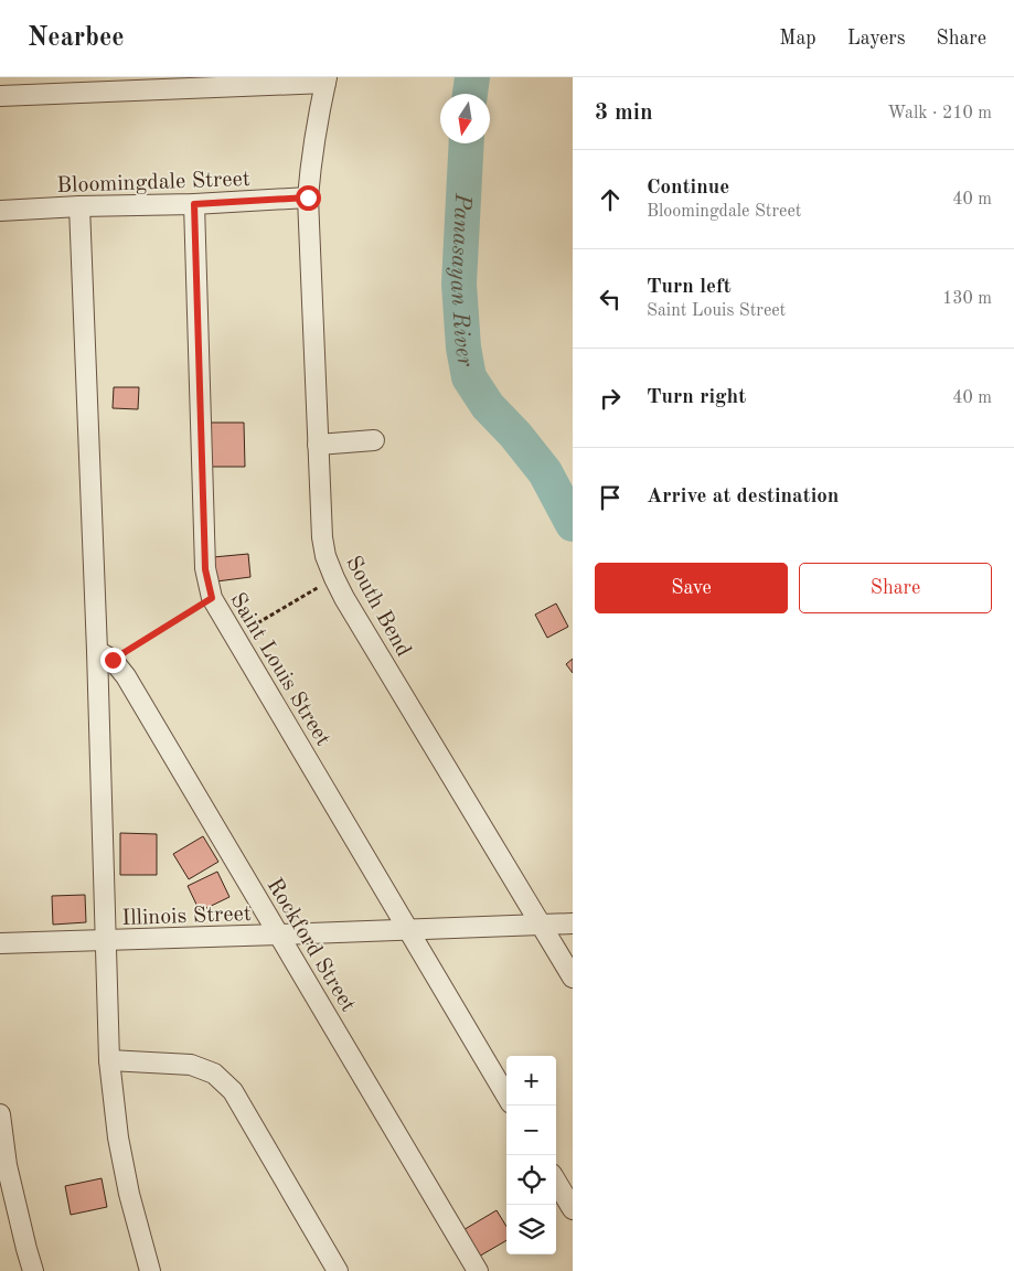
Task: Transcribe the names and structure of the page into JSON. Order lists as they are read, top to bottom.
{
  "streets": {
    "street": [
      "Bloomingdale Street",
      "South Bend",
      "Saint Louis Street",
      "Illinois Street",
      "Rockford Street"
    ]
  },
  "crossings": [
    ["Bloomingdale Street", "South Bend"],
    ["Bloomingdale Street", "Saint Louis Street"],
    ["South Bend", "Illinois Street"],
    ["Saint Louis Street", "Illinois Street"],
    ["Illinois Street", "Rockford Street"]
  ],
  "water": ["Panasayan River"],
  "north": "bottom",
  "page": {
    "header": "Nearbee",
    "nav": ["Map", "Layers", "Share"],
    "heading": ["3 min", "Walk · 210 m"],
    "list": [
      ["Continue", "Bloomingdale Street", "40 m"],
      ["Turn left", "Saint Louis Street", "130 m"],
      ["Turn right", "40 m"],
      "Arrive at destination"
    ],
    "buttons": ["Save", "Share"],
    "map_buttons": ["+", "−"]
  }
}
